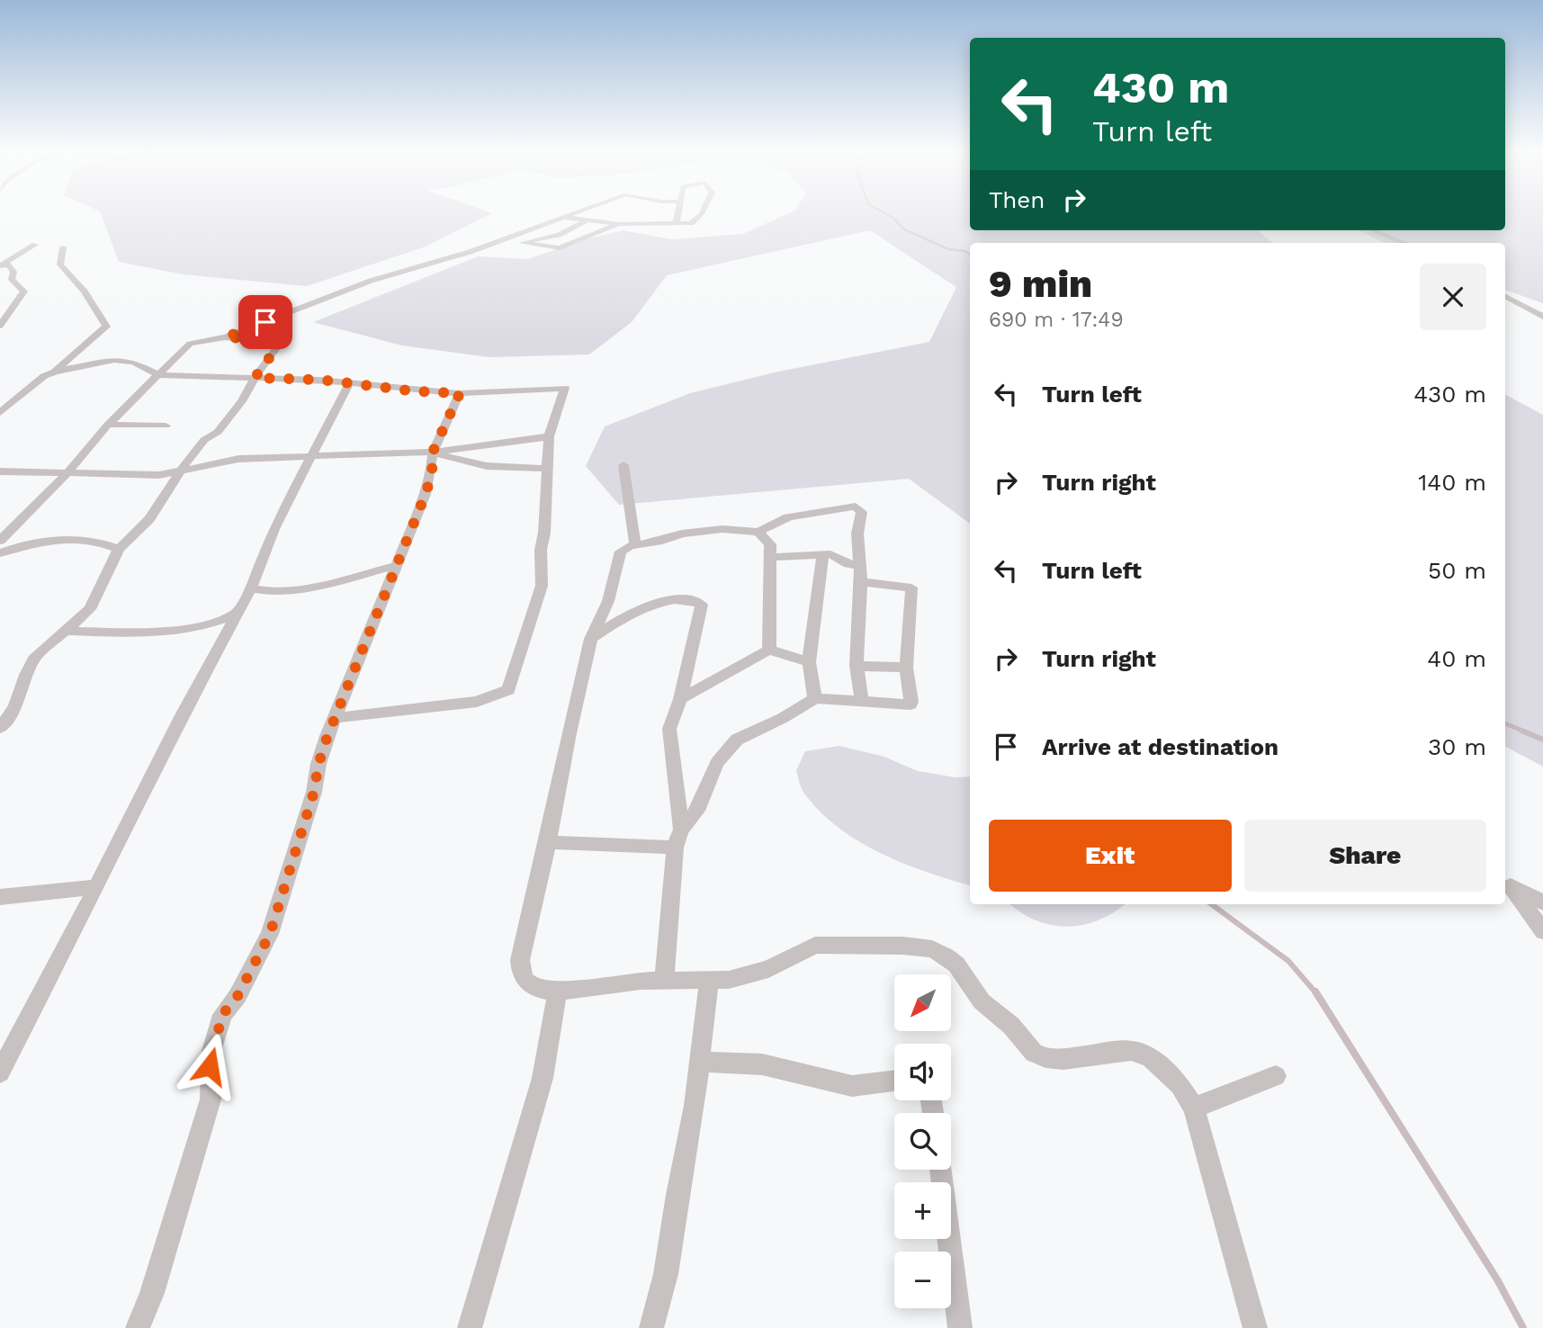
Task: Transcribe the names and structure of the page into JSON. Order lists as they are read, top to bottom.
{
  "north": "bottom left",
  "page": {
    "turn": ["430 m", "Turn left"],
    "then": "Then",
    "heading": ["9 min", "690 m · 17:49"],
    "list": [
      {
        "name": "Turn left",
        "value": "430 m"
      },
      {
        "name": "Turn right",
        "value": "140 m"
      },
      {
        "name": "Turn left",
        "value": "50 m"
      },
      {
        "name": "Turn right",
        "value": "40 m"
      },
      {
        "name": "Arrive at destination",
        "value": "30 m"
      }
    ],
    "buttons": ["Exit", "Share"],
    "map_buttons": ["+", "−"]
  }
}
